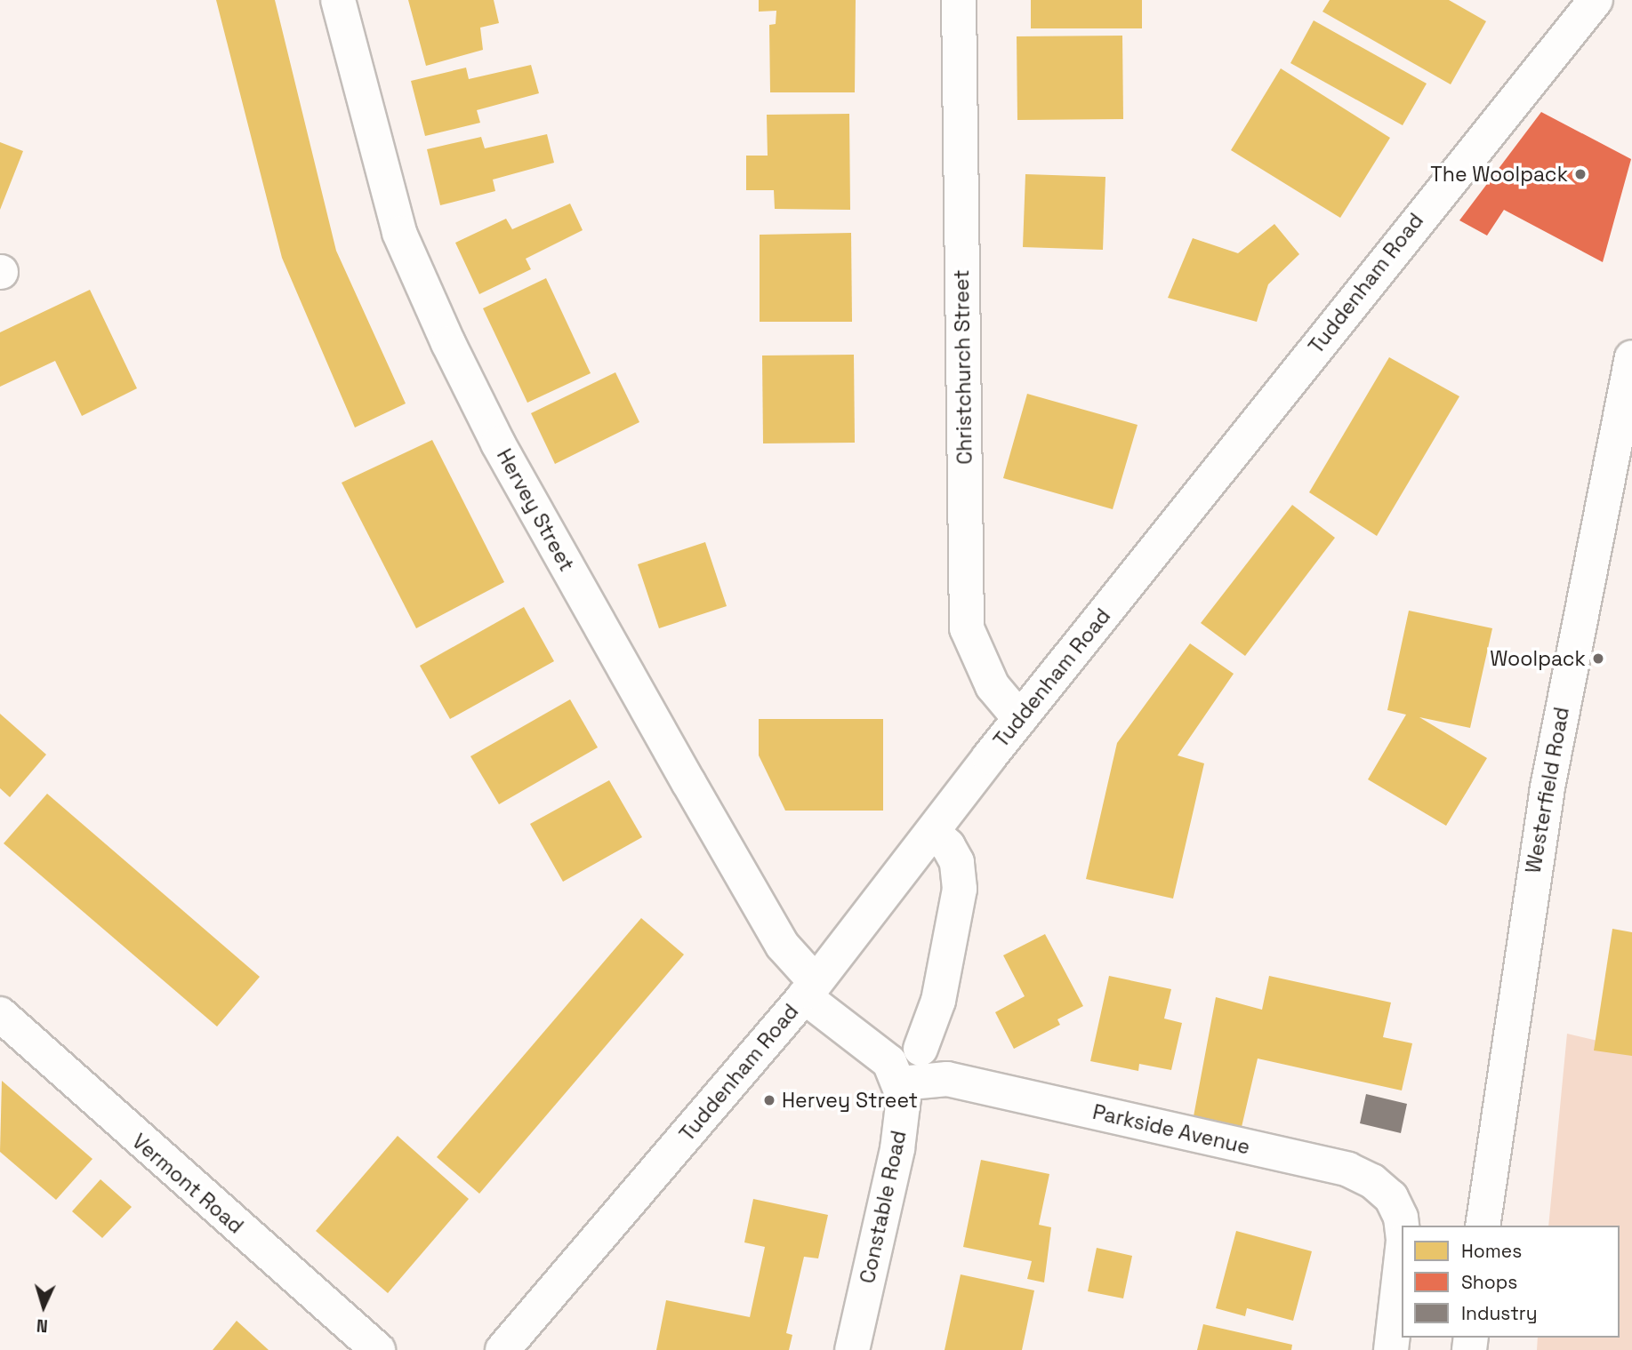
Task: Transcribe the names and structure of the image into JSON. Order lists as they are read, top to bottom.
{
  "streets": {
    "street": [
      "Tuddenham Road",
      "Christchurch Street",
      "Hervey Street",
      "Westerfield Road",
      "Parkside Avenue",
      "Vermont Road",
      "Constable Road"
    ]
  },
  "crossings": [
    ["Tuddenham Road", "Christchurch Street"],
    ["Tuddenham Road", "Hervey Street"],
    ["Tuddenham Road", "Constable Road"],
    ["Hervey Street", "Constable Road"],
    ["Parkside Avenue", "Constable Road"]
  ],
  "places": ["The Woolpack", "Woolpack", "Hervey Street"],
  "legend": ["Homes", "Shops", "Industry"],
  "north": "bottom"
}
